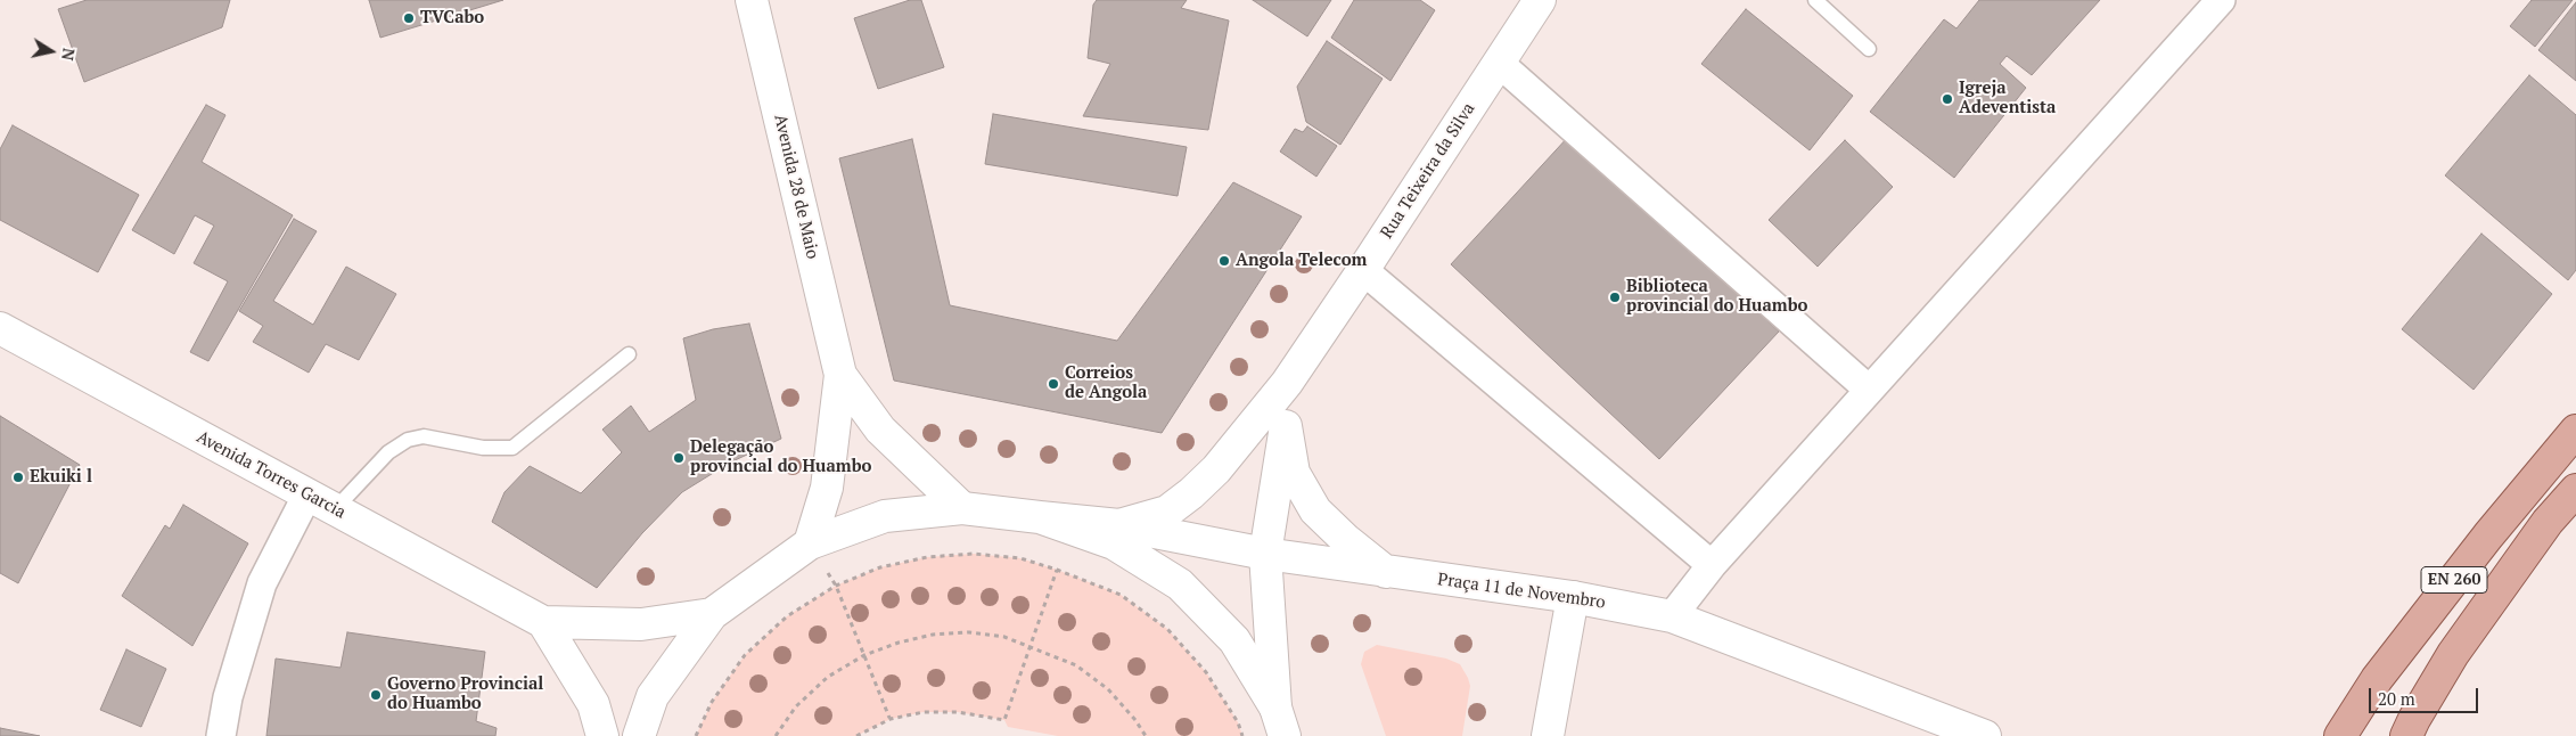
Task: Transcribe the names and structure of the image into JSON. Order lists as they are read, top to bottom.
{
  "streets": {
    "main road": [
      "Rua Teixeira da Silva",
      "Avenida 28 de Maio",
      "Avenida Torres Garcia",
      "EN 260",
      "Praça 11 de Novembro"
    ]
  },
  "crossings": [
    ["Rua Teixeira da Silva", "Praça 11 de Novembro"]
  ],
  "places": [
    "TVCabo",
    "Igreja Adeventista",
    "Angola Telecom",
    "Biblioteca provincial do Huambo",
    "Correios de Angola",
    "Delegação provincial do Huambo",
    "Ekuiki l",
    "Governo Provincial do Huambo"
  ],
  "scale_bar": "20 m",
  "north": "right"
}
